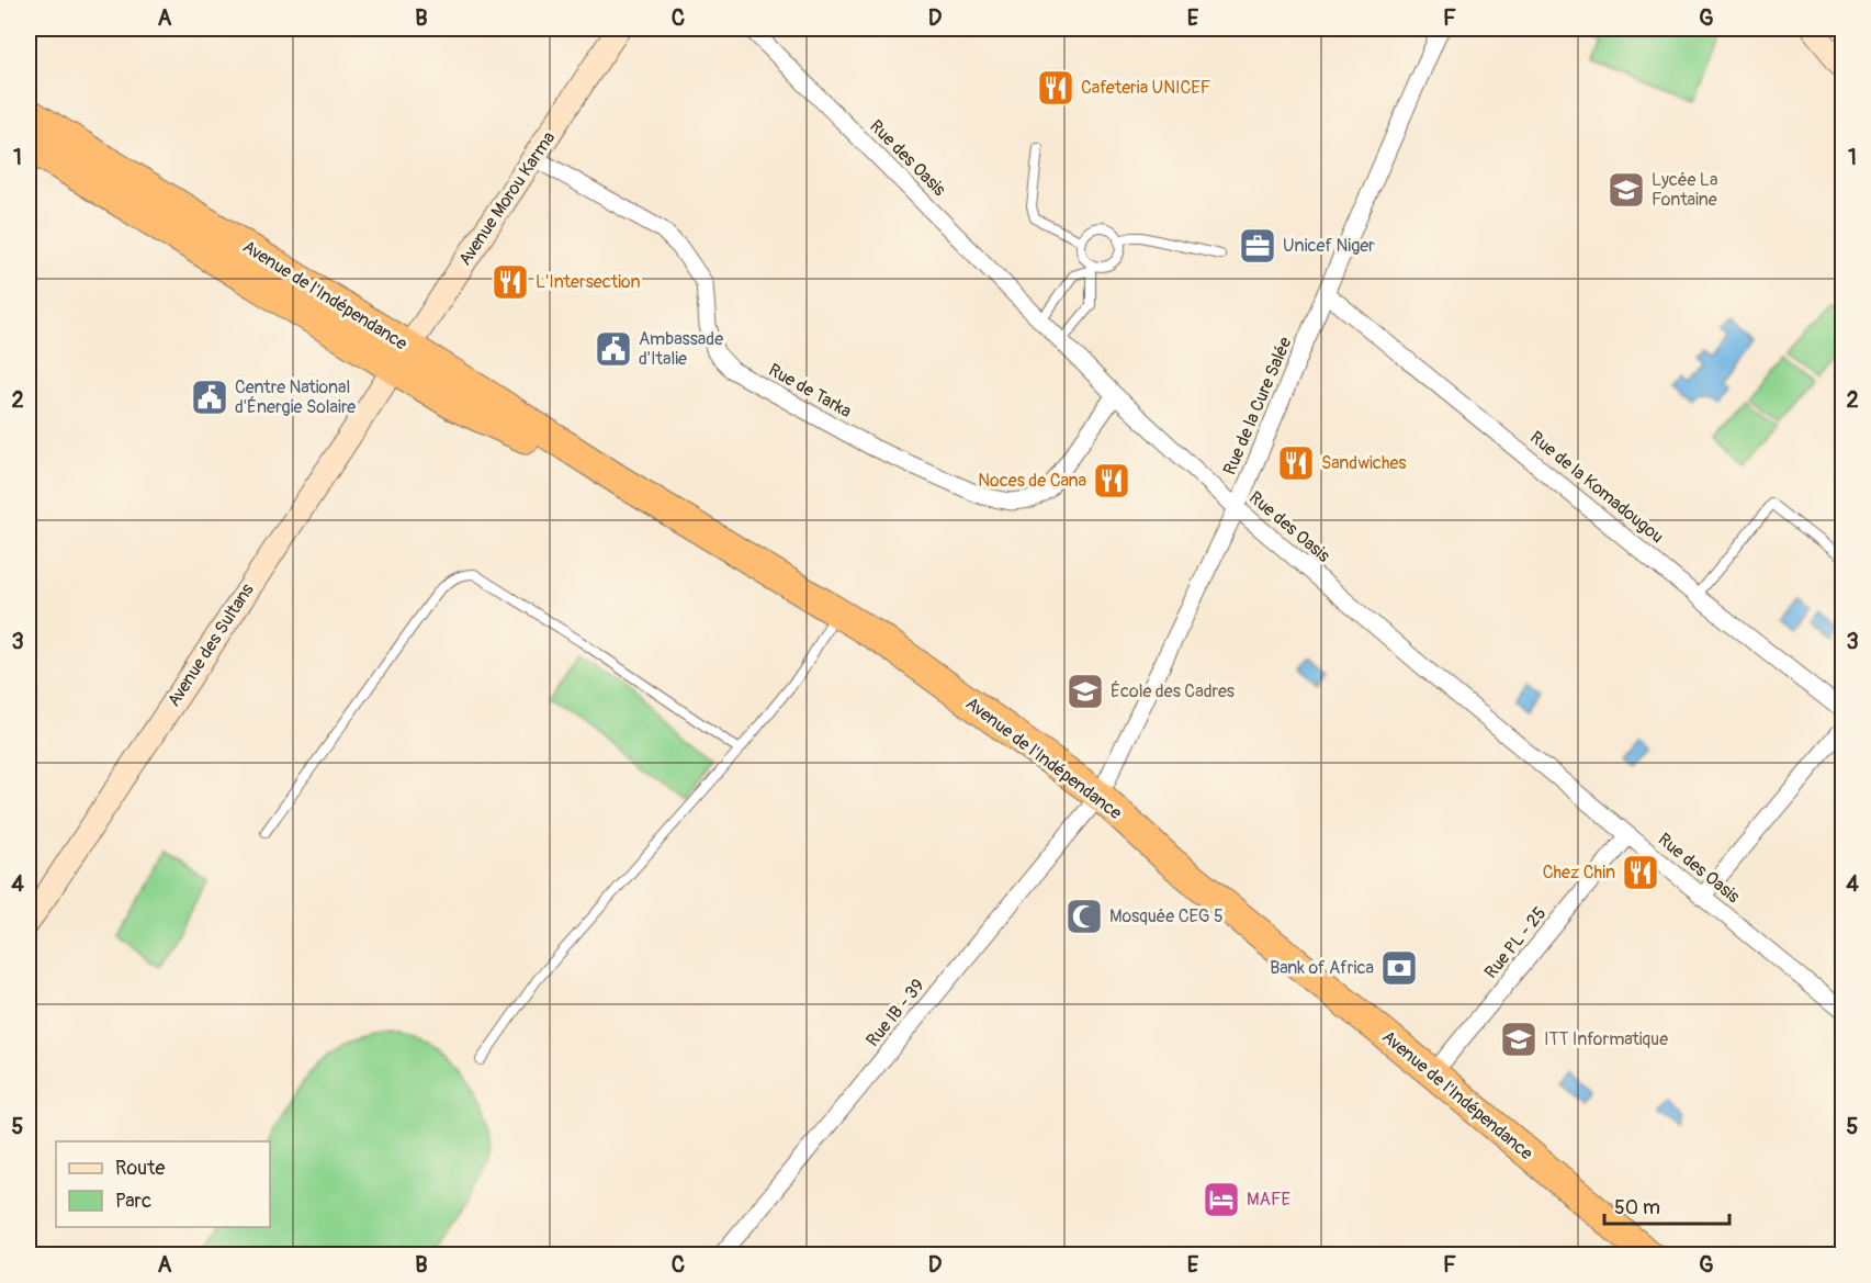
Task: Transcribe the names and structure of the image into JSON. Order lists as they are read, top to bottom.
{
  "streets": {
    "highway": ["Avenue de l'Indépendance"],
    "street": [
      "Rue des Oasis",
      "Avenue Morou Karma",
      "Rue de Tarka",
      "Rue de la Cure Salée",
      "Rue de la Komadougou",
      "Avenue des Sultans",
      "Rue PL - 25",
      "Rue IB - 39"
    ]
  },
  "crossings": [
    ["Rue des Oasis", "Rue de Tarka"],
    ["Rue des Oasis", "Rue de la Cure Salée"],
    ["Rue des Oasis", "Rue PL - 25"],
    ["Avenue Morou Karma", "Avenue de l'Indépendance"],
    ["Avenue Morou Karma", "Rue de Tarka"],
    ["Avenue Morou Karma", "Avenue des Sultans"],
    ["Avenue de l'Indépendance", "Rue de la Cure Salée"],
    ["Avenue de l'Indépendance", "Avenue des Sultans"],
    ["Avenue de l'Indépendance", "Rue PL - 25"],
    ["Avenue de l'Indépendance", "Rue IB - 39"],
    ["Rue de la Cure Salée", "Rue de la Komadougou"],
    ["Rue de la Cure Salée", "Rue IB - 39"]
  ],
  "places": {
    "restaurant": [
      "Cafeteria UNICEF",
      "L'Intersection",
      "Sandwiches",
      "Noces de Cana",
      "Chez Chin"
    ],
    "school or university": ["Lycée La Fontaine", "École des Cadres", "ITT Informatique"],
    "office": ["Unicef Niger"],
    "public building": ["Ambassade d'Italie", "Centre National d'Énergie Solaire"],
    "mosque": ["Mosquée CEG 5"],
    "bank": ["Bank of Africa"],
    "hotel": ["MAFE"]
  },
  "legend": ["Route", "Parc"],
  "scale_bar": "50 m",
  "grid": {
    "columns": [
      "A",
      "B",
      "C",
      "D",
      "E",
      "F",
      "G"
    ],
    "rows": [
      "1",
      "2",
      "3",
      "4",
      "5"
    ]
  }
}
